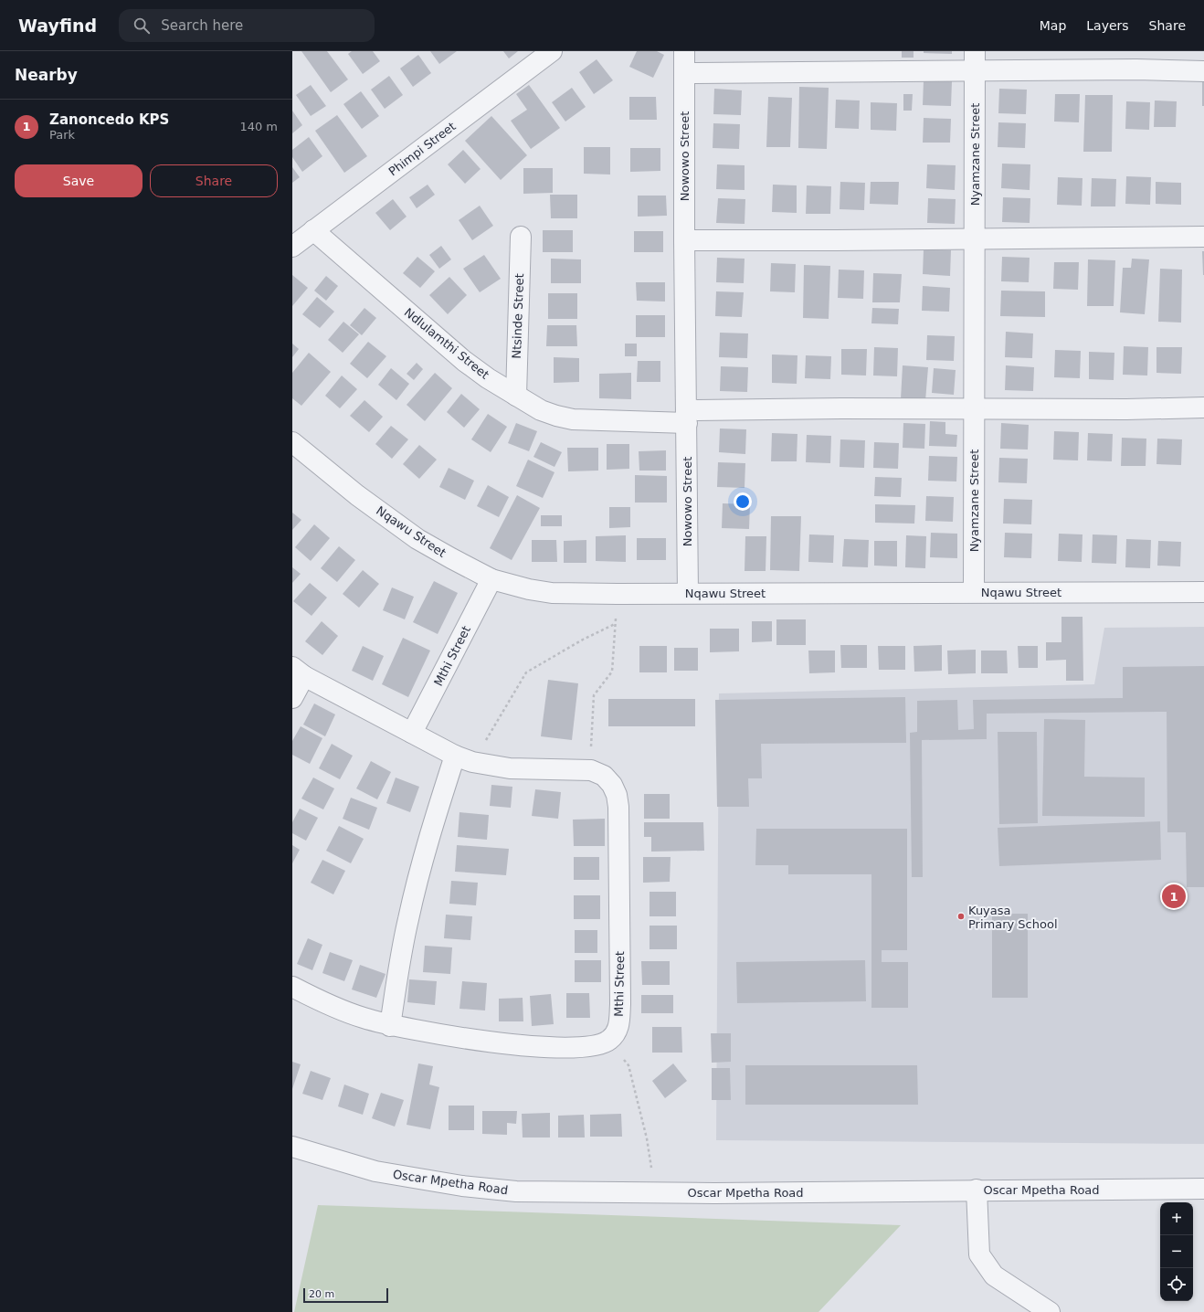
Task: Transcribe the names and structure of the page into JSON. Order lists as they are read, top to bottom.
{
  "streets": {
    "street": [
      "Phimpi Street",
      "Nyamzane Street",
      "Nowowo Street",
      "Ntsinde Street",
      "Ndlulamthi Street",
      "Nqawu Street",
      "Mthi Street",
      "Oscar Mpetha Road"
    ]
  },
  "crossings": [
    ["Phimpi Street", "Ndlulamthi Street"],
    ["Nyamzane Street", "Nqawu Street"],
    ["Nowowo Street", "Ndlulamthi Street"],
    ["Nowowo Street", "Nqawu Street"],
    ["Ntsinde Street", "Ndlulamthi Street"],
    ["Nqawu Street", "Mthi Street"]
  ],
  "places": ["Kuyasa Primary School"],
  "scale_bar": "20 m",
  "page": {
    "header": "Wayfind",
    "search": "Search here",
    "nav": ["Map", "Layers", "Share"],
    "heading": "Nearby",
    "list": [
      {
        "mark": "1",
        "name": "Zanoncedo KPS",
        "note": "Park",
        "value": "140 m"
      }
    ],
    "buttons": ["Save", "Share"],
    "pins": "1",
    "map_buttons": ["+", "−"],
    "scale": "20 m"
  }
}
